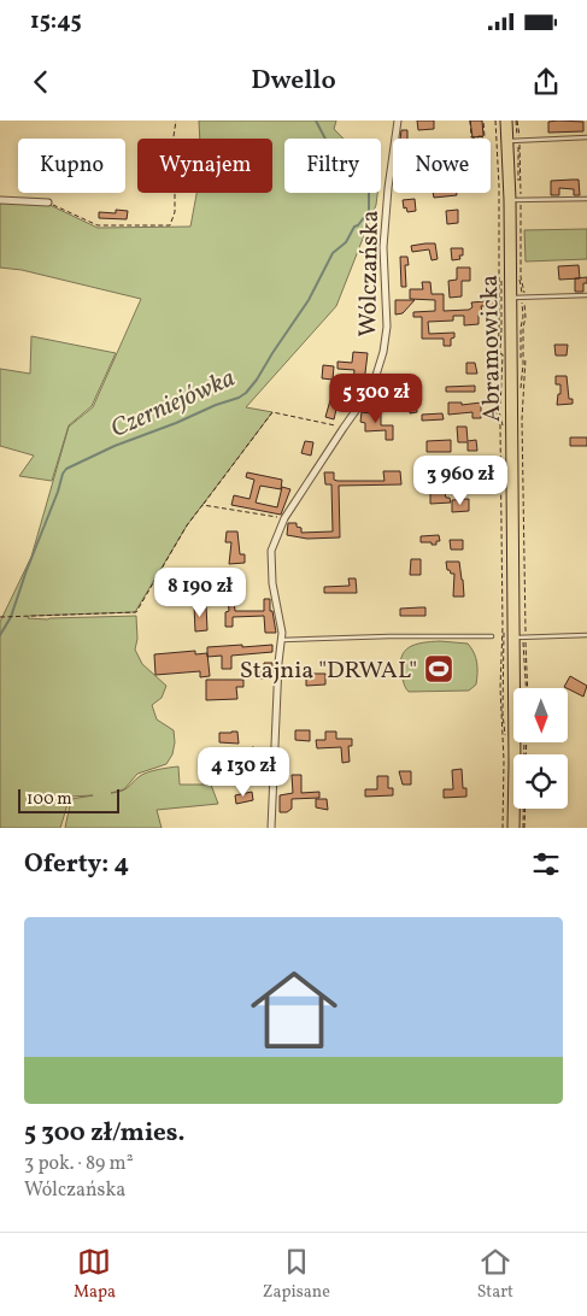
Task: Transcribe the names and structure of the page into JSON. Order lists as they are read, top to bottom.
{
  "streets": {
    "main road": ["Abramowicka"],
    "street": ["Wólczańska"]
  },
  "water": ["Czerniejówka"],
  "places": {
    "sports": ["Stajnia \"DRWAL\""]
  },
  "scale_bar": "100 m",
  "north": "bottom",
  "page": {
    "status": "15:45",
    "header": "Dwello",
    "chip": [
      "Kupno",
      "Wynajem",
      "Filtry",
      "Nowe"
    ],
    "price": [
      "5 300 zł",
      "3 960 zł",
      "8 190 zł",
      "4 130 zł"
    ],
    "scale": "100 m",
    "heading": "Oferty: 4",
    "list": [
      {
        "name": "5 300 zł/mies.",
        "note": "3 pok. · 89 m² · Wólczańska"
      }
    ],
    "tabs": ["Mapa", "Zapisane", "Start"]
  }
}
